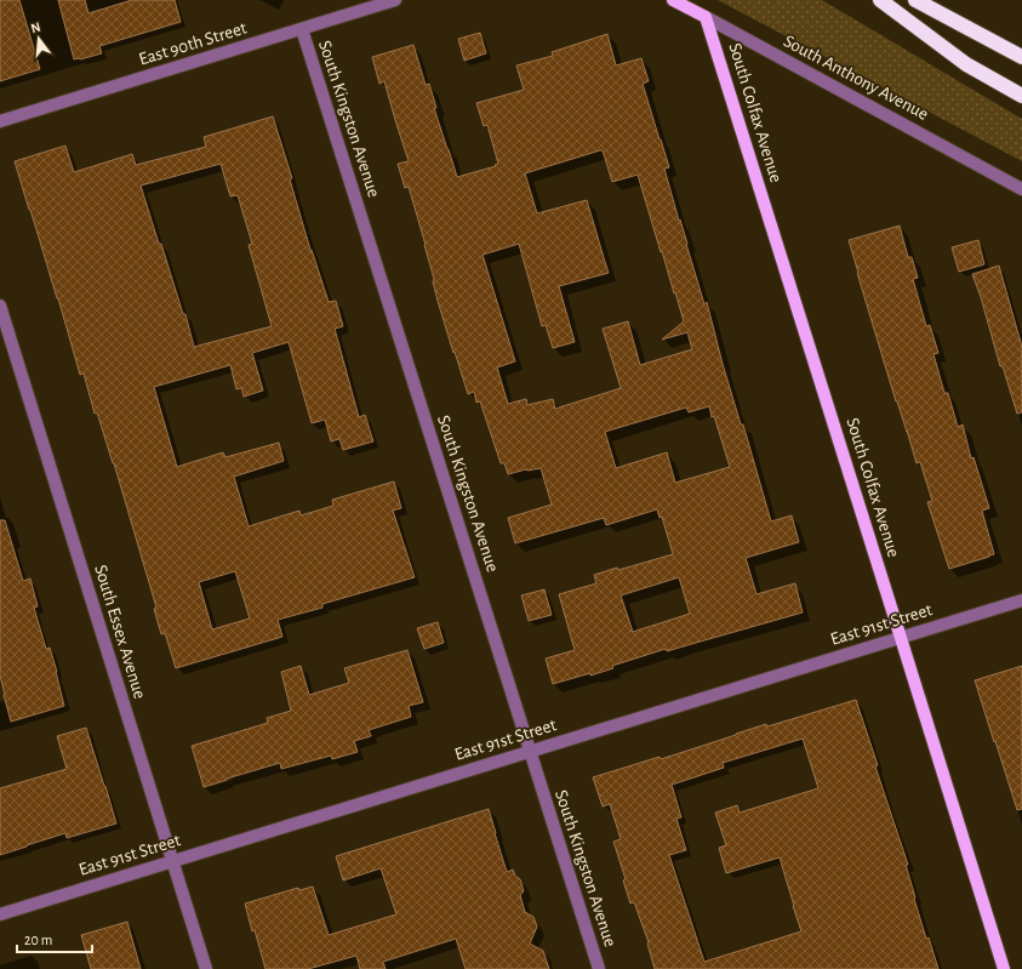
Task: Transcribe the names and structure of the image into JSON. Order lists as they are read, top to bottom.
{
  "streets": {
    "main road": ["South Anthony Avenue", "South Colfax Avenue"],
    "street": [
      "East 90th Street",
      "South Kingston Avenue",
      "East 91st Street",
      "South Essex Avenue"
    ]
  },
  "crossings": [
    ["East 90th Street", "South Kingston Avenue"],
    ["South Anthony Avenue", "South Colfax Avenue"],
    ["South Colfax Avenue", "East 91st Street"],
    ["South Kingston Avenue", "East 91st Street"],
    ["East 91st Street", "South Essex Avenue"]
  ],
  "scale_bar": "20 m",
  "north": "top"
}
